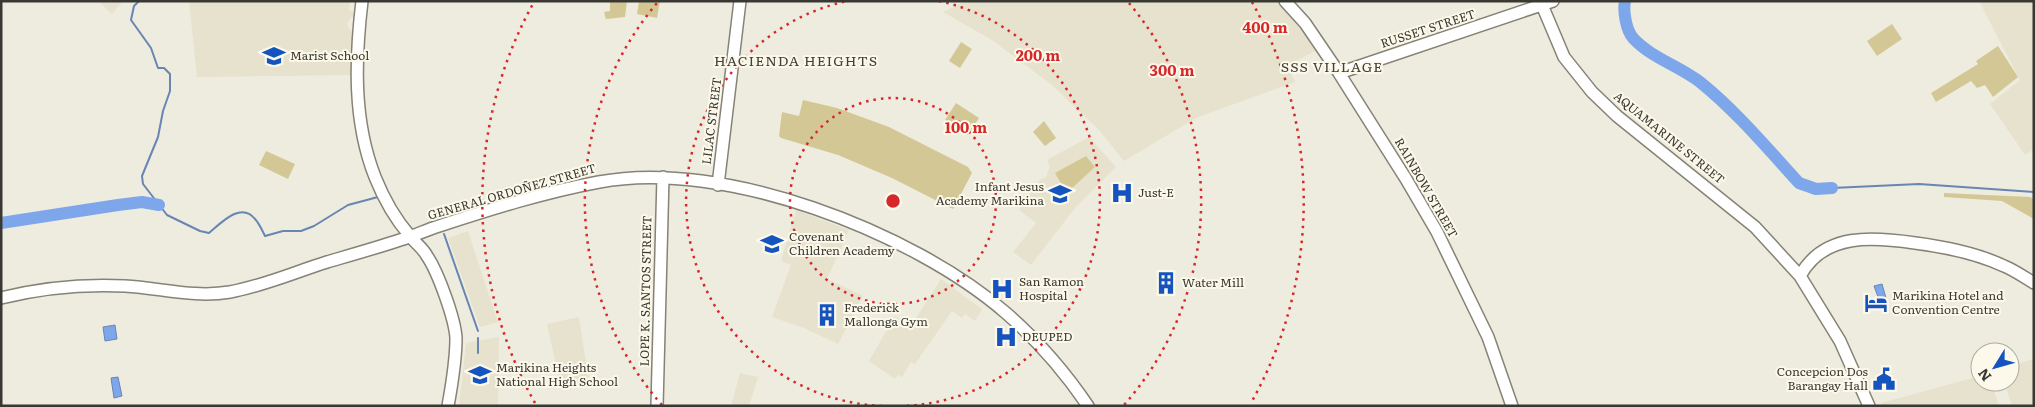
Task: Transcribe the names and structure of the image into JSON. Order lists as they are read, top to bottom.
{
  "streets": {
    "street": [
      "RUSSET STREET",
      "LILAC STREET",
      "AQUAMARINE STREET",
      "RAINBOW STREET",
      "GENERAL ORDOÑEZ STREET",
      "LOPE K. SANTOS STREET"
    ]
  },
  "crossings": [
    ["RUSSET STREET", "AQUAMARINE STREET"],
    ["RUSSET STREET", "RAINBOW STREET"],
    ["LILAC STREET", "GENERAL ORDOÑEZ STREET"],
    ["GENERAL ORDOÑEZ STREET", "LOPE K. SANTOS STREET"]
  ],
  "districts": ["HACIENDA HEIGHTS", "SSS VILLAGE"],
  "places": {
    "school or university": [
      "Marist School",
      "Infant Jesus Academy Marikina",
      "Covenant Children Academy",
      "Marikina Heights National High School"
    ],
    "hospital": ["Just-E", "San Ramon Hospital", "DEUPED"],
    "building": ["Water Mill", "Frederick Mallonga Gym"],
    "hotel": ["Marikina Hotel and Convention Centre"],
    "public building": ["Concepcion Dos Barangay Hall"]
  },
  "north": "bottom left",
  "rings": [
    "400 m",
    "200 m",
    "300 m",
    "100 m"
  ]
}
